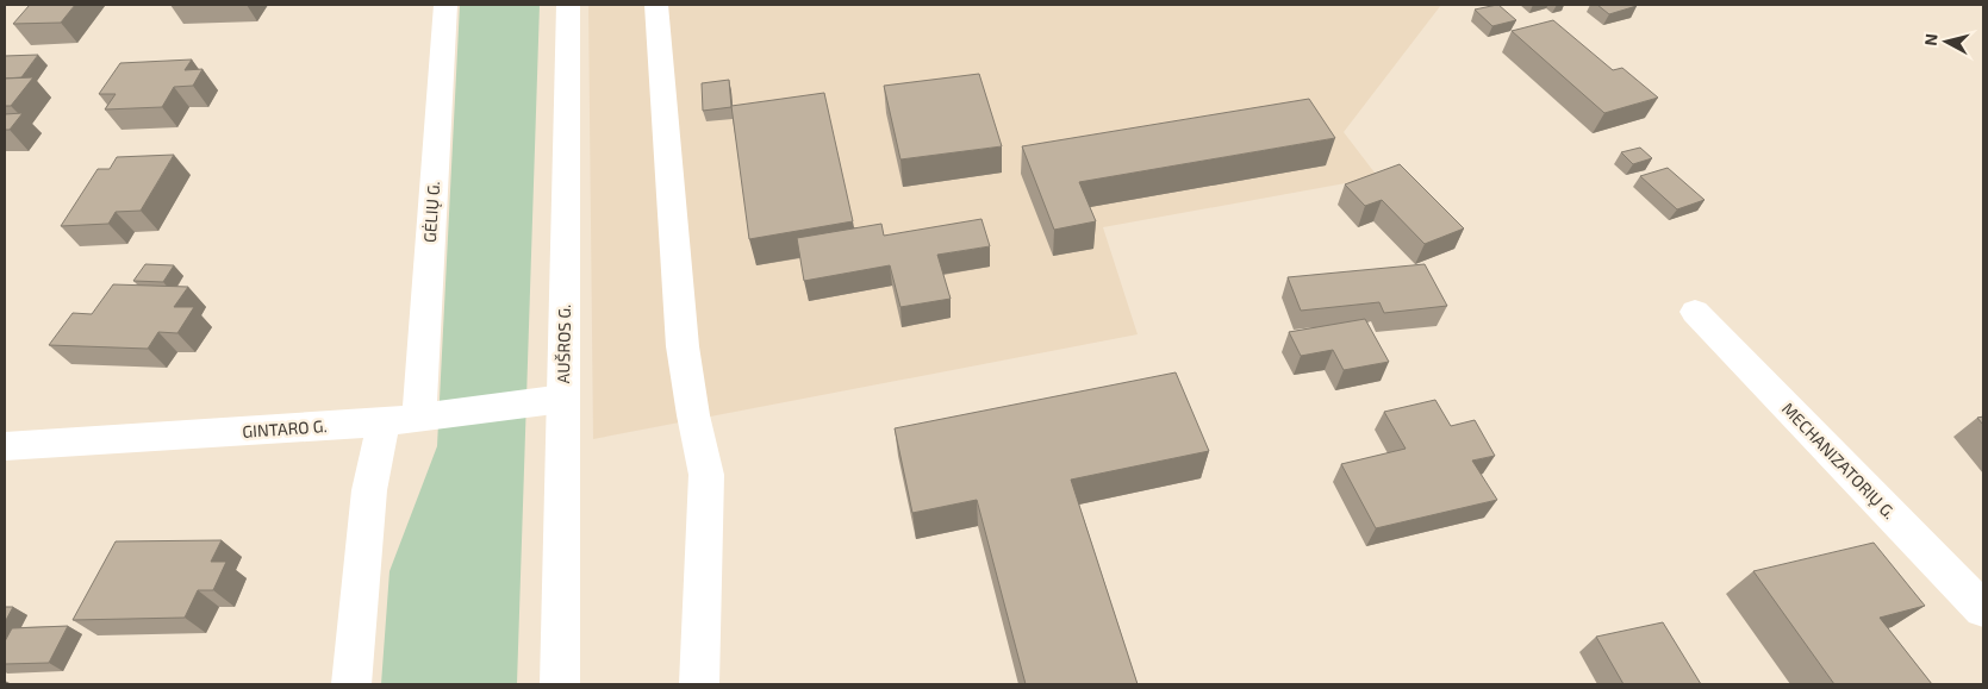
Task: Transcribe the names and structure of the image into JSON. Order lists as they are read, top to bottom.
{
  "streets": {
    "street": [
      "GĖLIŲ G.",
      "AUŠROS G.",
      "GINTARO G.",
      "MECHANIZATORIŲ G."
    ]
  },
  "crossings": [
    ["GĖLIŲ G.", "GINTARO G."],
    ["AUŠROS G.", "GINTARO G."]
  ],
  "north": "left"
}
